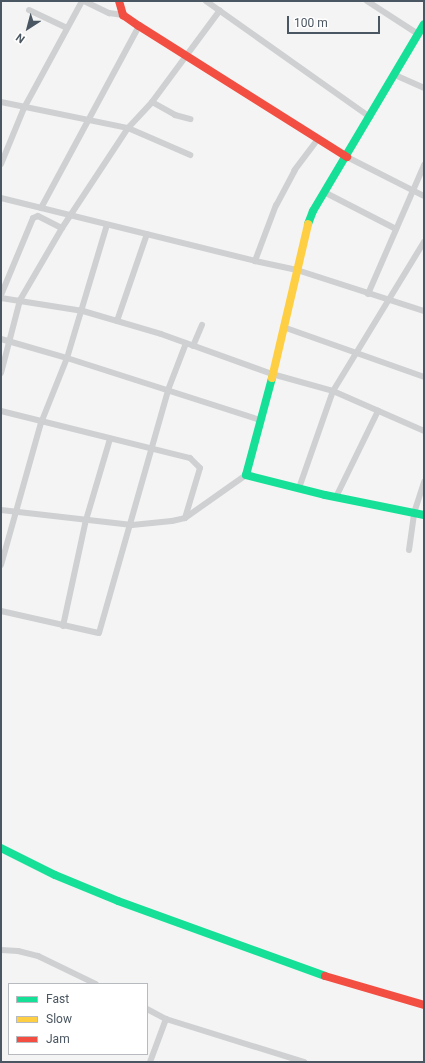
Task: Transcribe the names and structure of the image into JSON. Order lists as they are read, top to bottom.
{
  "legend": ["Fast", "Slow", "Jam"],
  "scale_bar": "100 m",
  "north": "bottom left"
}
